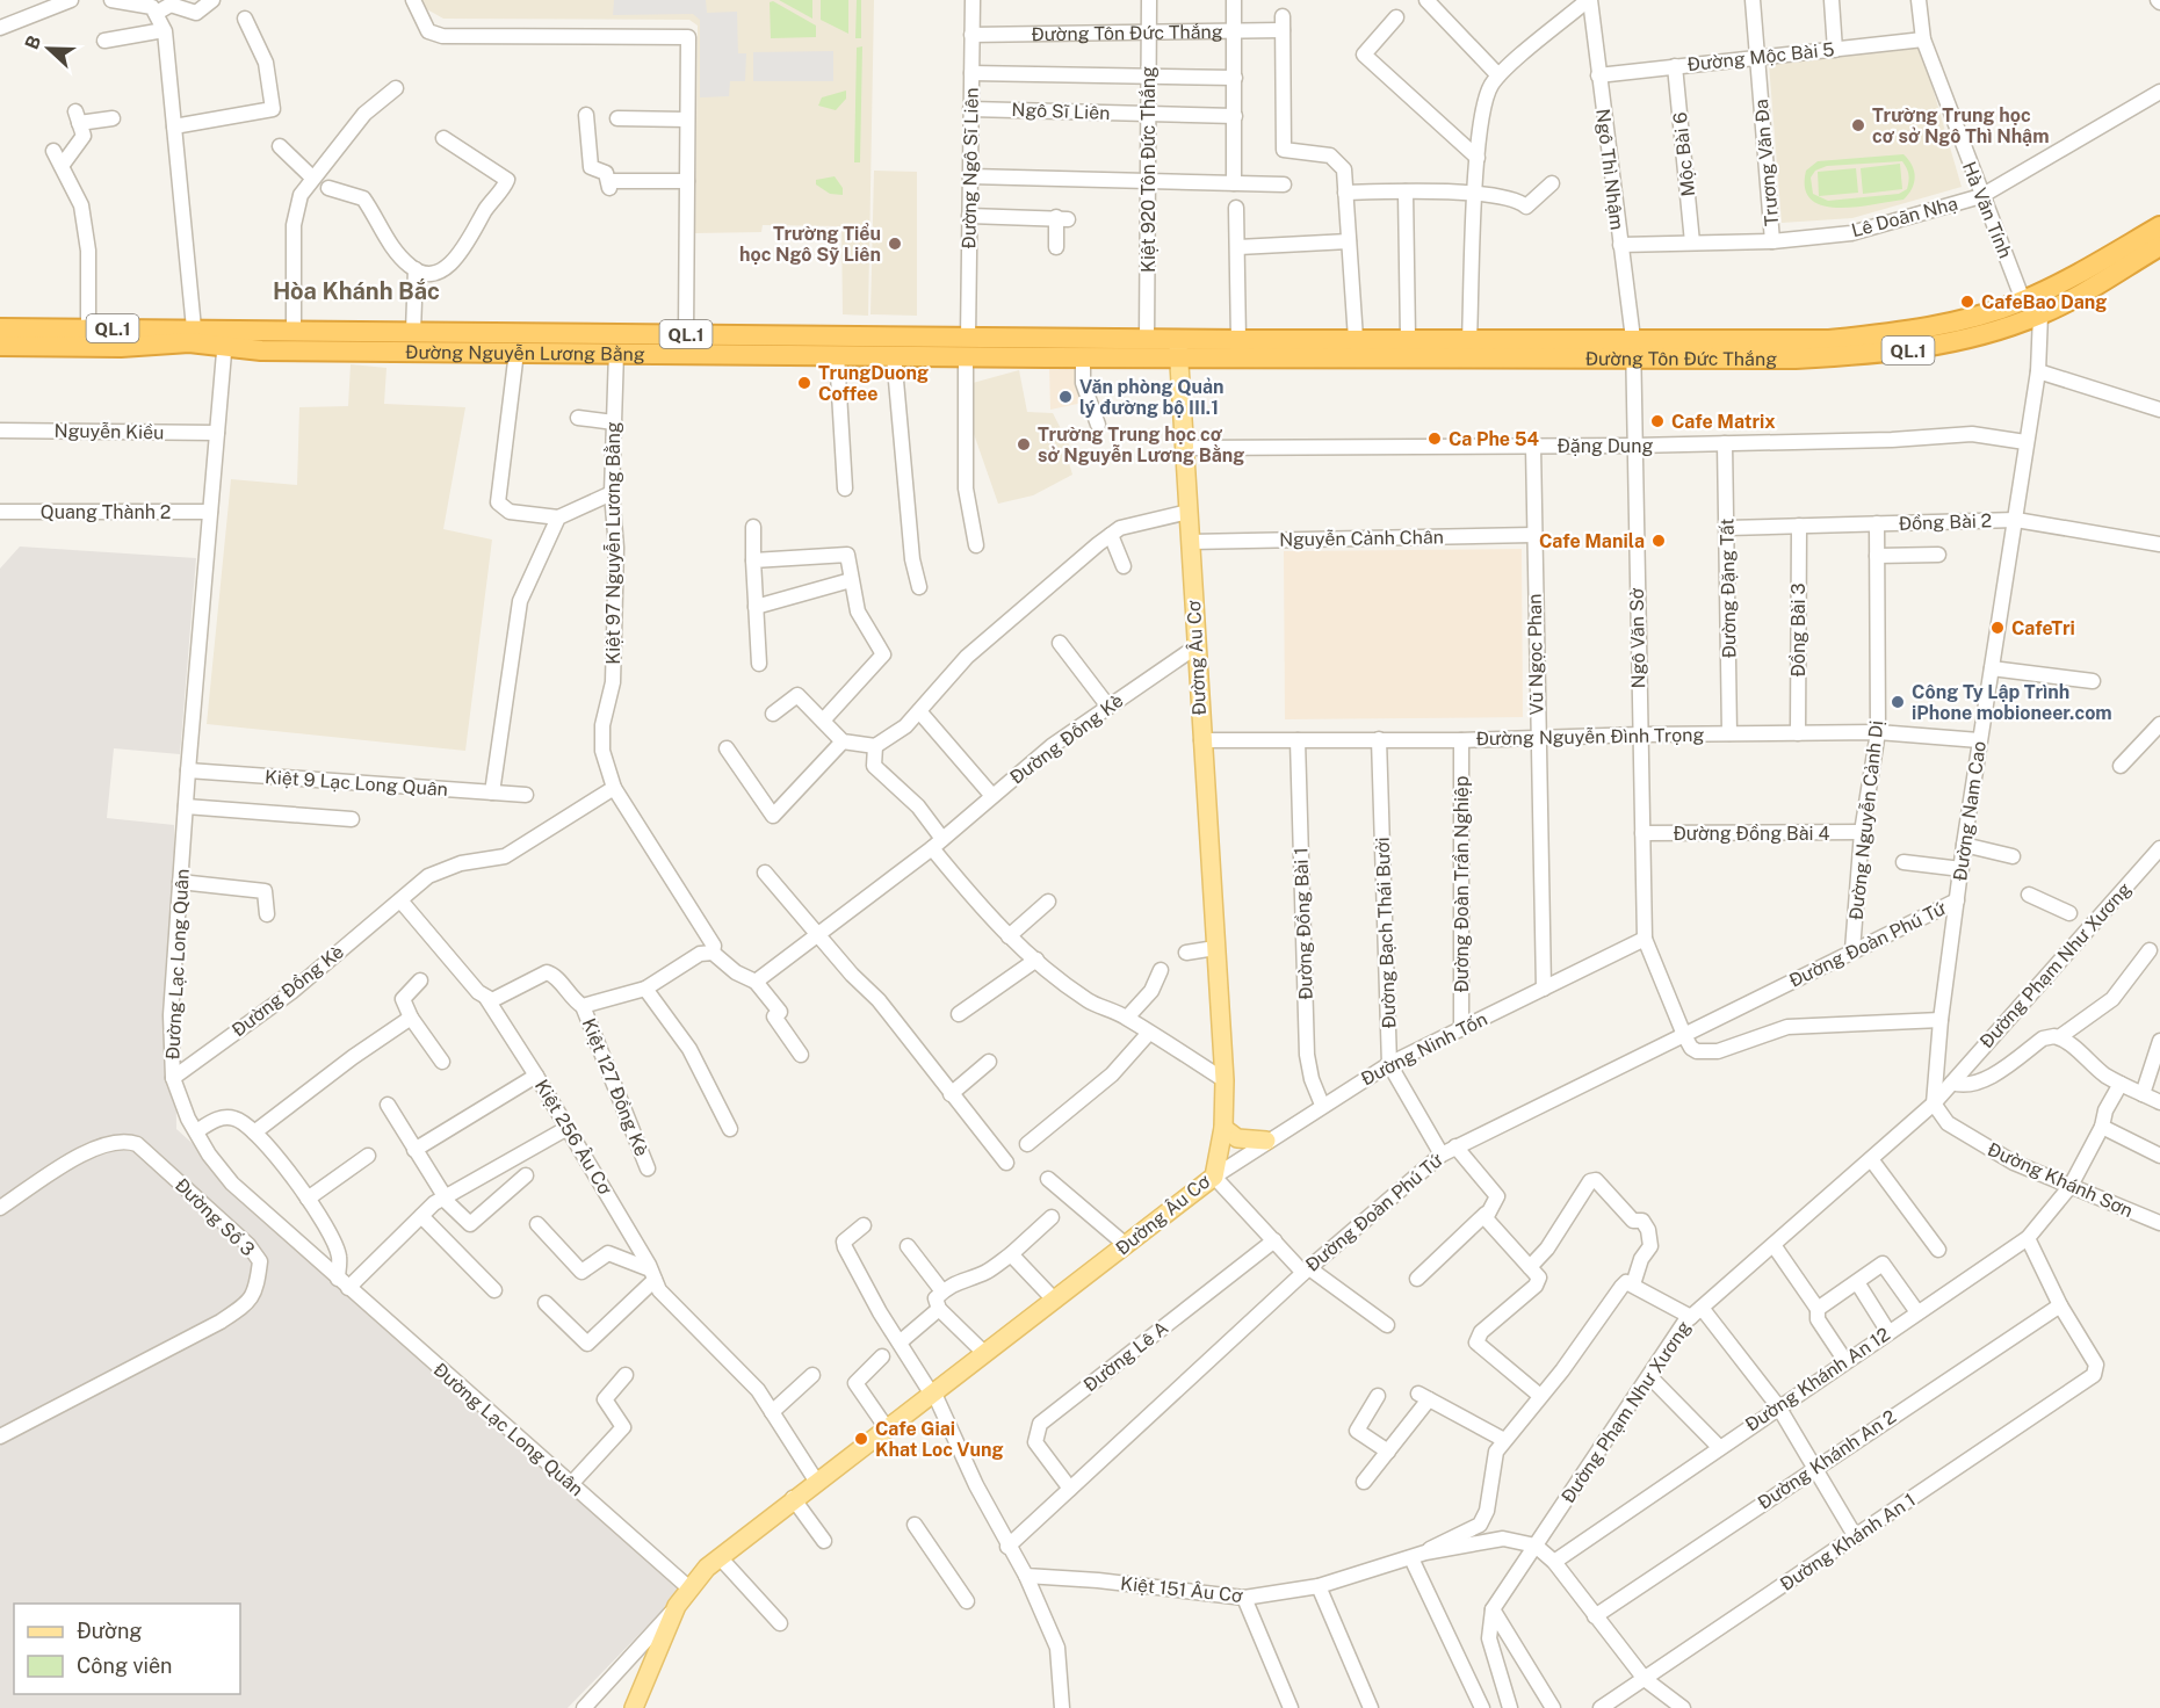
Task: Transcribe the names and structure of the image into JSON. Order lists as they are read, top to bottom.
{
  "streets": {
    "highway": ["Đường Tôn Đức Thắng", "QL.1", "Đường Nguyễn Lương Bằng"],
    "main road": ["Đường Âu Cơ"],
    "street": [
      "Đường Mộc Bài 5",
      "Ngô Sĩ Liên",
      "Mộc Bài 6",
      "Trương Văn Đa",
      "Đường Ngô Sĩ Liên",
      "Kiệt 920 Tôn Đức Thắng",
      "Ngô Thì Nhậm",
      "Hà Văn Tính",
      "Lê Doãn Nhạ",
      "Nguyễn Kiều",
      "Đặng Dung",
      "Quang Thành 2",
      "Đồng Bài 2",
      "Nguyễn Cảnh Chân",
      "Kiệt 97 Nguyễn Lương Bằng",
      "Đường Đặng Tất",
      "Đồng Bài 3",
      "Ngô Văn Sở",
      "Vũ Ngọc Phan",
      "Đường Nguyễn Đình Trọng",
      "Đường Đồng Kè",
      "Kiệt 9 Lạc Long Quân",
      "Đường Nam Cao",
      "Đường Nguyễn Cảnh Dị",
      "Đường Đồng Bài 4",
      "Đường Đoàn Trần Nghiệp",
      "Đường Đồng Bài 1",
      "Đường Bạch Thái Bưởi",
      "Đường Đoàn Phú Tứ",
      "Đường Lạc Long Quân",
      "Đường Phạm Như Xương",
      "Đường Ninh Tốn",
      "Kiệt 127 Đồng Kè",
      "Kiệt 256 Âu Cơ",
      "Đường Khánh Sơn",
      "Đường Số 3",
      "Đường Lê A",
      "Đường Khánh An 12",
      "Đường Khánh An 2",
      "Đường Khánh An 1",
      "Kiệt 151 Âu Cơ"
    ]
  },
  "crossings": [
    ["Đường Tôn Đức Thắng", "Đường Ngô Sĩ Liên"],
    ["Đường Tôn Đức Thắng", "Kiệt 920 Tôn Đức Thắng"],
    ["Đường Tôn Đức Thắng", "Ngô Thì Nhậm"],
    ["Đường Tôn Đức Thắng", "Hà Văn Tính"],
    ["Đường Tôn Đức Thắng", "Đường Nguyễn Lương Bằng"],
    ["Đường Tôn Đức Thắng", "Ngô Văn Sở"],
    ["Đường Tôn Đức Thắng", "Đường Âu Cơ"],
    ["Đường Tôn Đức Thắng", "Đường Nam Cao"],
    ["Đường Mộc Bài 5", "Mộc Bài 6"],
    ["Đường Mộc Bài 5", "Trương Văn Đa"],
    ["Đường Mộc Bài 5", "Ngô Thì Nhậm"],
    ["Đường Mộc Bài 5", "Hà Văn Tính"],
    ["Ngô Sĩ Liên", "Đường Ngô Sĩ Liên"],
    ["Ngô Sĩ Liên", "Kiệt 920 Tôn Đức Thắng"],
    ["Mộc Bài 6", "Lê Doãn Nhạ"],
    ["Trương Văn Đa", "Lê Doãn Nhạ"],
    ["Đường Ngô Sĩ Liên", "Đường Nguyễn Lương Bằng"],
    ["Kiệt 920 Tôn Đức Thắng", "Đường Nguyễn Lương Bằng"],
    ["Ngô Thì Nhậm", "Lê Doãn Nhạ"],
    ["Ngô Thì Nhậm", "Ngô Văn Sở"],
    ["Hà Văn Tính", "Lê Doãn Nhạ"],
    ["Đường Nguyễn Lương Bằng", "Kiệt 97 Nguyễn Lương Bằng"],
    ["Đường Nguyễn Lương Bằng", "Đường Âu Cơ"],
    ["Đường Nguyễn Lương Bằng", "Đường Lạc Long Quân"],
    ["Nguyễn Kiều", "Đường Lạc Long Quân"],
    ["Đặng Dung", "Đường Đặng Tất"],
    ["Đặng Dung", "Ngô Văn Sở"],
    ["Đặng Dung", "Vũ Ngọc Phan"],
    ["Đặng Dung", "Đường Âu Cơ"],
    ["Đặng Dung", "Đường Nam Cao"],
    ["Quang Thành 2", "Đường Lạc Long Quân"],
    ["Đồng Bài 2", "Đường Đặng Tất"],
    ["Đồng Bài 2", "Đồng Bài 3"],
    ["Đồng Bài 2", "Đường Nam Cao"],
    ["Đồng Bài 2", "Đường Nguyễn Cảnh Dị"],
    ["Nguyễn Cảnh Chân", "Vũ Ngọc Phan"],
    ["Nguyễn Cảnh Chân", "Đường Âu Cơ"],
    ["Kiệt 97 Nguyễn Lương Bằng", "Đường Đồng Kè"],
    ["Đường Đặng Tất", "Đường Nguyễn Đình Trọng"],
    ["Đồng Bài 3", "Đường Nguyễn Đình Trọng"],
    ["Ngô Văn Sở", "Đường Nguyễn Đình Trọng"],
    ["Ngô Văn Sở", "Đường Đồng Bài 4"],
    ["Ngô Văn Sở", "Đường Ninh Tốn"],
    ["Vũ Ngọc Phan", "Đường Nguyễn Đình Trọng"],
    ["Vũ Ngọc Phan", "Đường Ninh Tốn"],
    ["Đường Âu Cơ", "Đường Nguyễn Đình Trọng"],
    ["Đường Âu Cơ", "Đường Đồng Kè"],
    ["Đường Âu Cơ", "Đường Lạc Long Quân"],
    ["Đường Âu Cơ", "Đường Ninh Tốn"],
    ["Đường Âu Cơ", "Kiệt 256 Âu Cơ"],
    ["Đường Nguyễn Đình Trọng", "Đường Nam Cao"],
    ["Đường Nguyễn Đình Trọng", "Đường Nguyễn Cảnh Dị"],
    ["Đường Nguyễn Đình Trọng", "Đường Đoàn Trần Nghiệp"],
    ["Đường Nguyễn Đình Trọng", "Đường Đồng Bài 1"],
    ["Đường Nguyễn Đình Trọng", "Đường Bạch Thái Bưởi"],
    ["Đường Đồng Kè", "Đường Lạc Long Quân"],
    ["Kiệt 9 Lạc Long Quân", "Đường Lạc Long Quân"],
    ["Đường Nam Cao", "Đường Đoàn Phú Tứ"],
    ["Đường Nam Cao", "Đường Phạm Như Xương"],
    ["Đường Nam Cao", "Đường Khánh Sơn"],
    ["Đường Nguyễn Cảnh Dị", "Đường Đồng Bài 4"],
    ["Đường Nguyễn Cảnh Dị", "Đường Đoàn Phú Tứ"],
    ["Đường Đoàn Trần Nghiệp", "Đường Ninh Tốn"],
    ["Đường Đồng Bài 1", "Đường Ninh Tốn"],
    ["Đường Bạch Thái Bưởi", "Đường Đoàn Phú Tứ"],
    ["Đường Bạch Thái Bưởi", "Đường Ninh Tốn"],
    ["Đường Đoàn Phú Tứ", "Đường Lê A"],
    ["Đường Phạm Như Xương", "Đường Khánh Sơn"],
    ["Đường Phạm Như Xương", "Kiệt 151 Âu Cơ"],
    ["Đường Khánh Sơn", "Đường Khánh An 12"],
    ["Đường Khánh An 2", "Đường Khánh An 1"]
  ],
  "districts": ["Hòa Khánh Bắc"],
  "places": [
    "Trường Trung học cơ sở Ngô Thì Nhậm",
    "Trường Tiểu học Ngô Sỹ Liên",
    "CafeBao Dang",
    "TrungDuong Coffee",
    "Văn phòng Quản lý đường bộ III.1",
    "Cafe Matrix",
    "Ca Phe 54",
    "Trường Trung học cơ sở Nguyễn Lương Bằng",
    "Cafe Manila",
    "CafeTri",
    "Công Ty Lập Trình iPhone mobioneer.com",
    "Cafe Giai Khat Loc Vung"
  ],
  "legend": ["Đường", "Công viên"],
  "north": "left"
}
